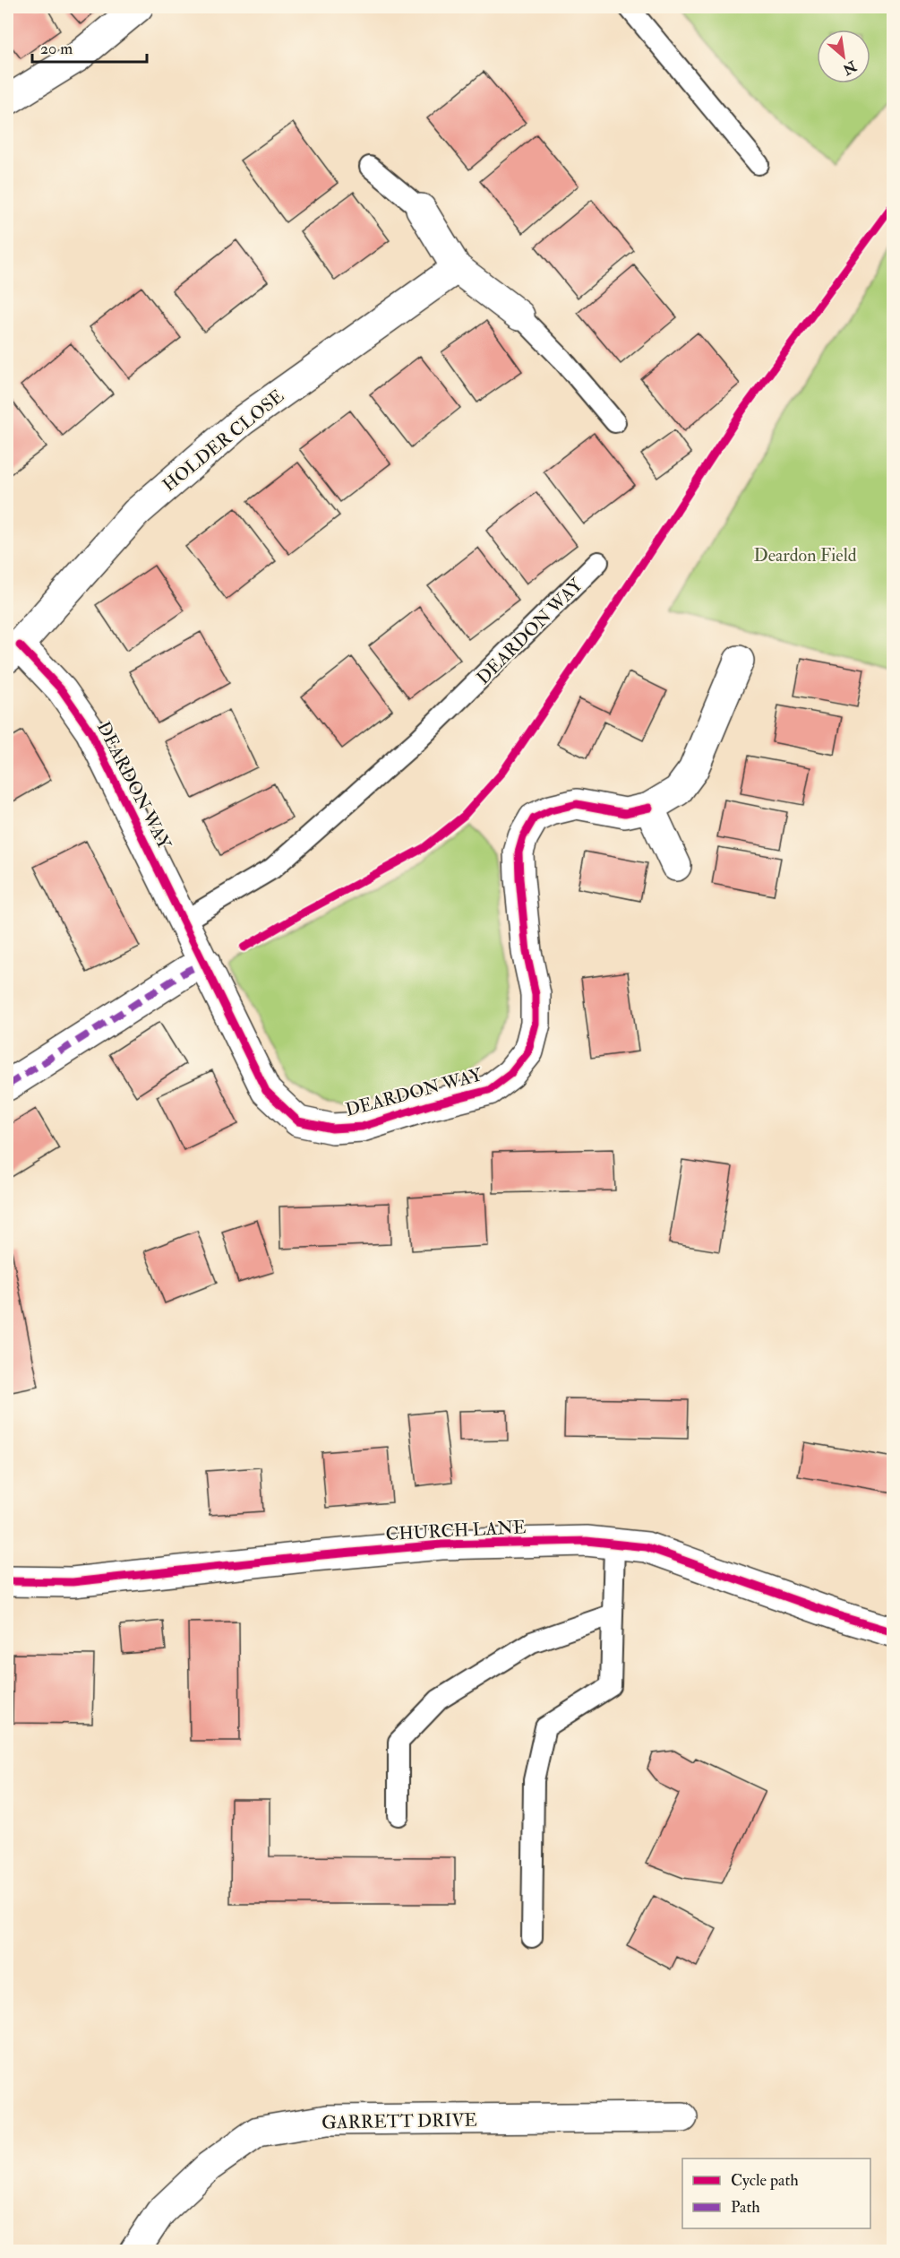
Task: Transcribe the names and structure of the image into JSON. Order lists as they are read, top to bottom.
{
  "streets": {
    "street": [
      "HOLDER CLOSE",
      "DEARDON WAY",
      "CHURCH LANE",
      "GARRETT DRIVE"
    ]
  },
  "crossings": [
    ["HOLDER CLOSE", "DEARDON WAY"]
  ],
  "parks": ["Deardon Field"],
  "legend": ["Cycle path", "Path"],
  "scale_bar": "20 m",
  "north": "bottom right"
}
